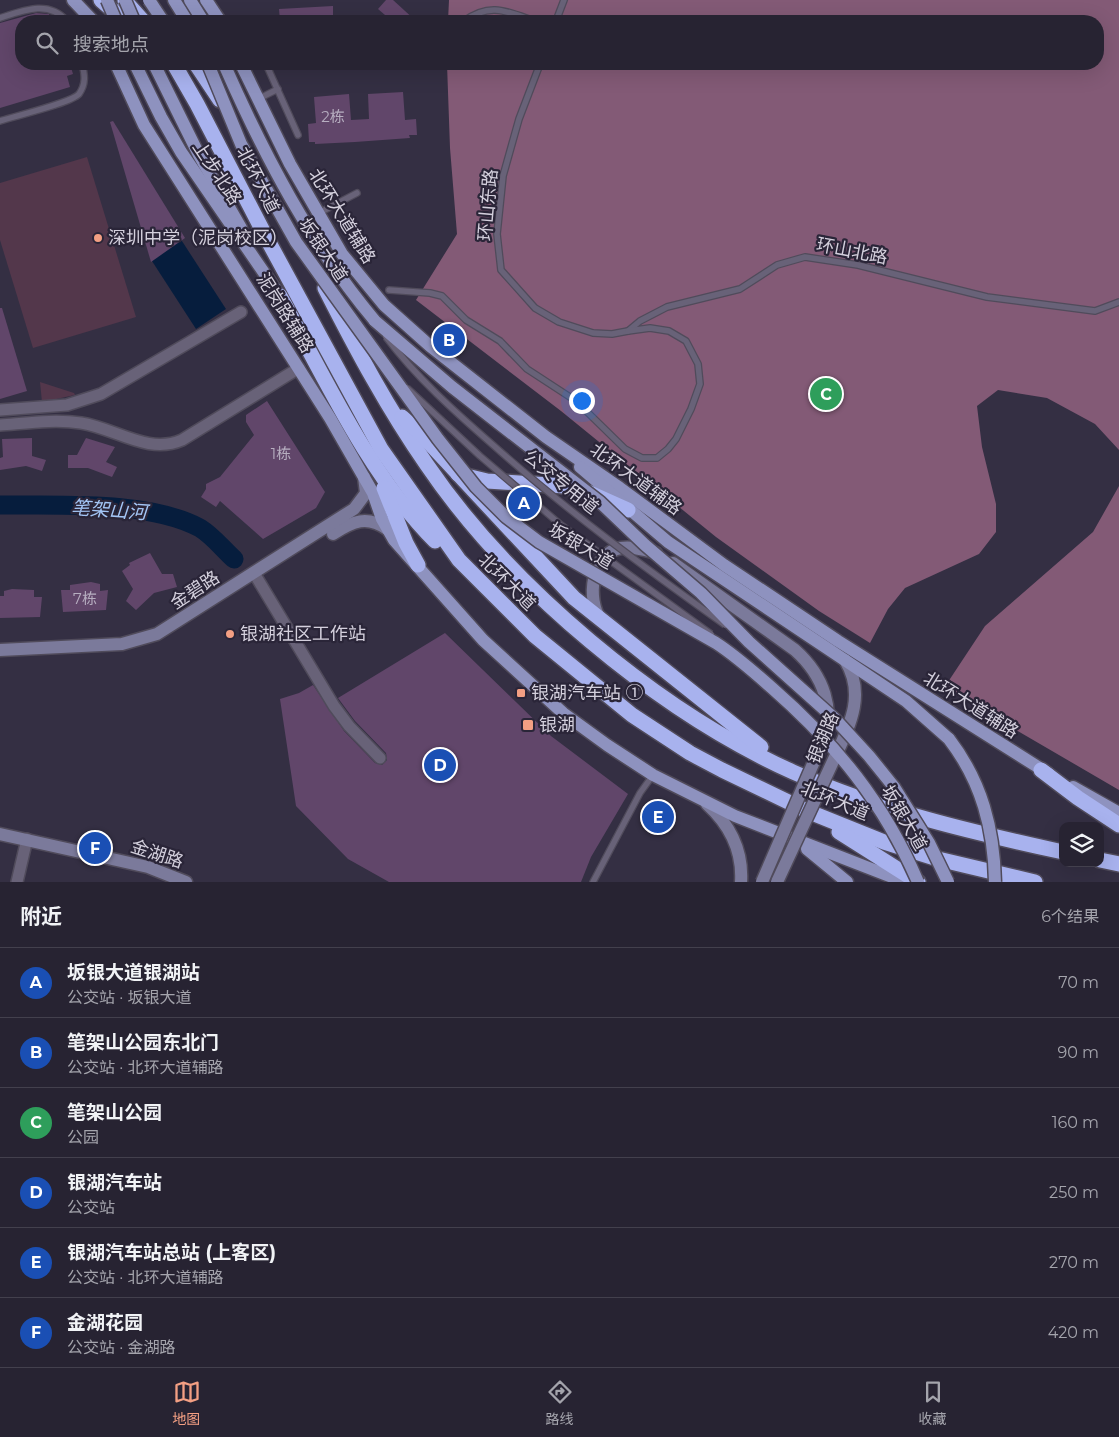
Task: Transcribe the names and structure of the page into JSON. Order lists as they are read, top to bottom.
{
  "streets": {
    "highway": ["北环大道"],
    "main road": [
      "上步北路",
      "北环大道辅路",
      "坂银大道",
      "泥岗路辅路"
    ],
    "street": ["金碧路", "银湖路", "金湖路"],
    "lane": ["环山东路", "环山北路", "公交专用道"]
  },
  "crossings": [
    ["环山东路", "环山北路"],
    ["坂银大道", "公交专用道"],
    ["泥岗路辅路", "金碧路"]
  ],
  "water": ["笔架山河"],
  "places": {
    "other": ["深圳中学（泥岗校区）", "银湖社区工作站"],
    "transit": ["银湖汽车站 ①", "银湖"]
  },
  "house_numbers": ["2栋", "1栋", "7栋"],
  "page": {
    "search": "搜索地点",
    "pins": [
      "B",
      "C",
      "A",
      "D",
      "E",
      "F"
    ],
    "heading": ["附近", "6个结果"],
    "list": [
      {
        "mark": "A",
        "name": "坂银大道银湖站",
        "note": "公交站 · 坂银大道",
        "value": "70 m"
      },
      {
        "mark": "B",
        "name": "笔架山公园东北门",
        "note": "公交站 · 北环大道辅路",
        "value": "90 m"
      },
      {
        "mark": "C",
        "name": "笔架山公园",
        "note": "公园",
        "value": "160 m"
      },
      {
        "mark": "D",
        "name": "银湖汽车站",
        "note": "公交站",
        "value": "250 m"
      },
      {
        "mark": "E",
        "name": "银湖汽车站总站 (上客区)",
        "note": "公交站 · 北环大道辅路",
        "value": "270 m"
      },
      {
        "mark": "F",
        "name": "金湖花园",
        "note": "公交站 · 金湖路",
        "value": "420 m"
      }
    ],
    "nav": ["地图", "路线", "收藏"]
  }
}
